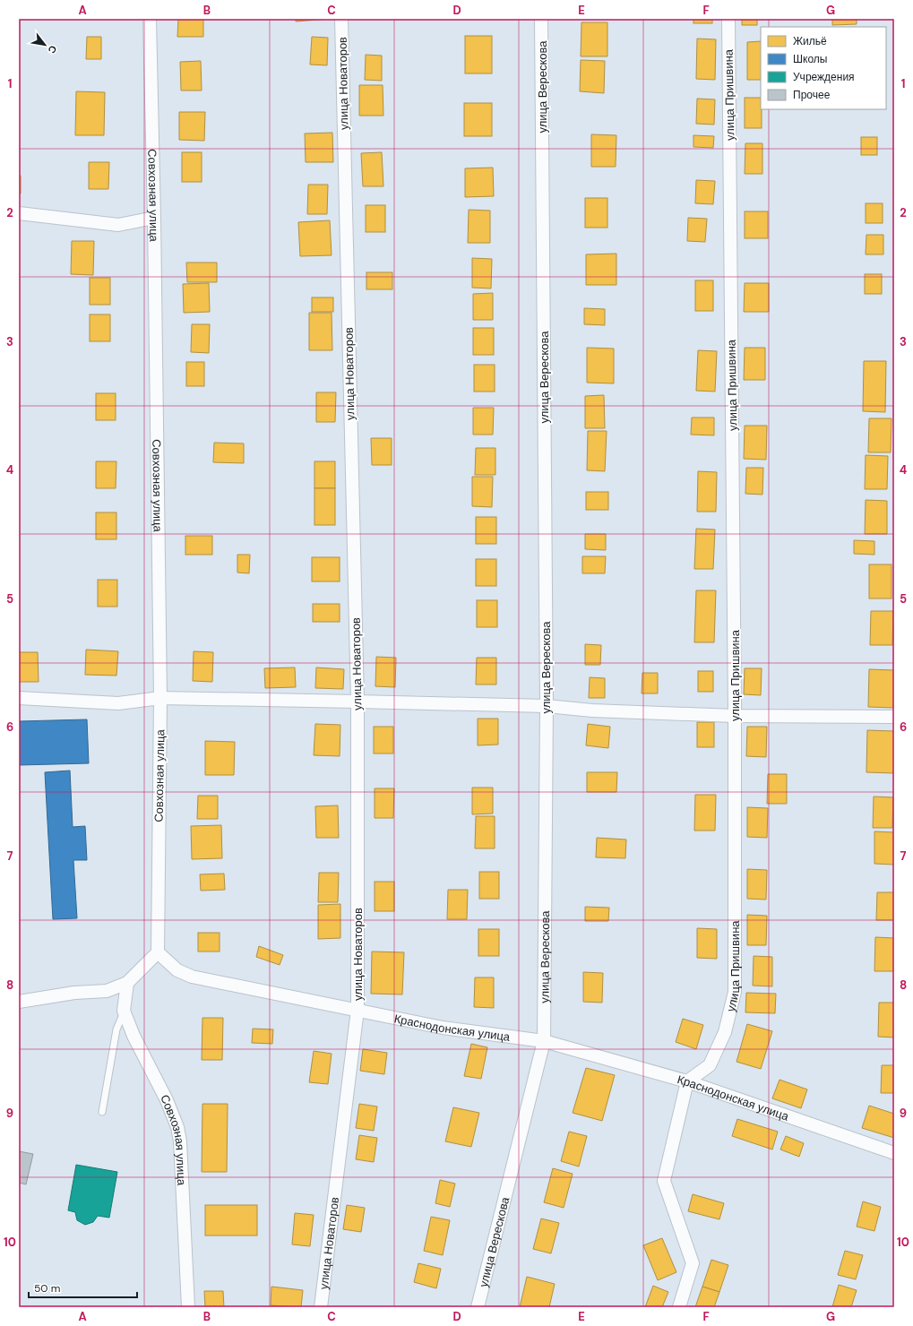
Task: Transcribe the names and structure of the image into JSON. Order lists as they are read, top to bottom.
{
  "streets": {
    "street": [
      "улица Новаторов",
      "улица Верескова",
      "улица Пришвина",
      "Совхозная улица",
      "Краснодонская улица"
    ]
  },
  "crossings": [
    ["улица Новаторов", "Краснодонская улица"],
    ["улица Верескова", "Краснодонская улица"],
    ["улица Пришвина", "Краснодонская улица"],
    ["Совхозная улица", "Краснодонская улица"]
  ],
  "legend": [
    "Жильё",
    "Школы",
    "Учреждения",
    "Прочее"
  ],
  "scale_bar": "50 m",
  "north": "bottom right",
  "grid": {
    "columns": [
      "A",
      "B",
      "C",
      "D",
      "E",
      "F",
      "G"
    ],
    "rows": [
      "1",
      "2",
      "3",
      "4",
      "5",
      "6",
      "7",
      "8",
      "9",
      "10"
    ]
  }
}
